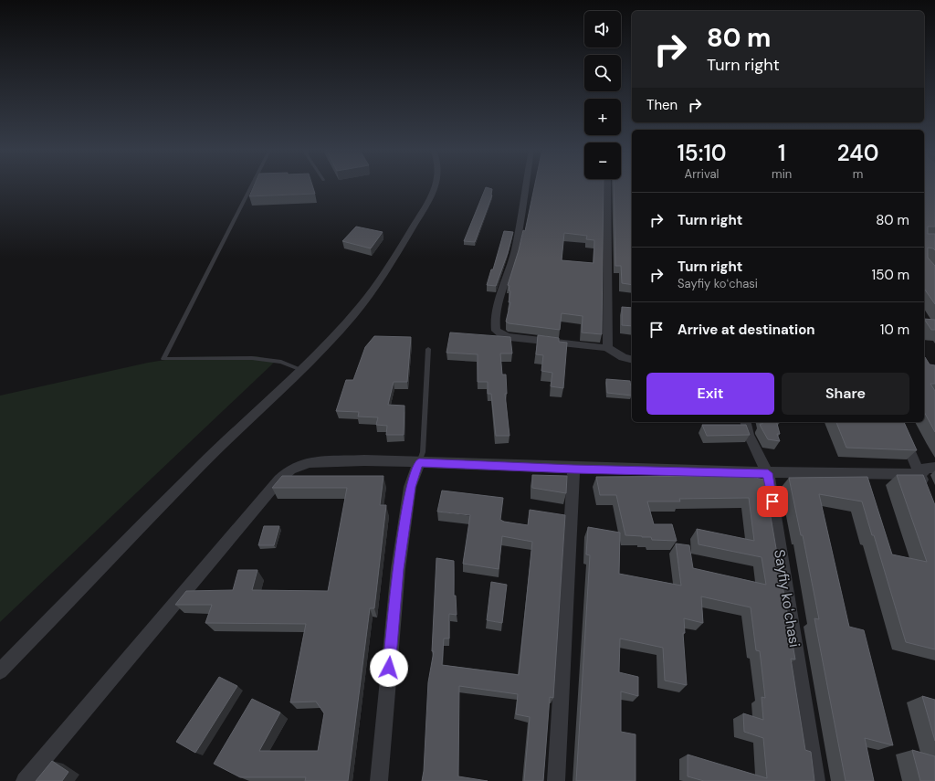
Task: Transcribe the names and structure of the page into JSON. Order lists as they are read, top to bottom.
{
  "streets": {
    "street": ["Sayfiy koʻchasi"]
  },
  "page": {
    "map_buttons": ["+", "−"],
    "turn": ["80 m", "Turn right"],
    "then": "Then",
    "eta": [
      "15:10",
      "Arrival",
      "1",
      "min",
      "240",
      "m"
    ],
    "list": [
      {
        "name": "Turn right",
        "value": "80 m"
      },
      {
        "name": "Turn right",
        "note": "Sayfiy koʻchasi",
        "value": "150 m"
      },
      {
        "name": "Arrive at destination",
        "value": "10 m"
      }
    ],
    "buttons": ["Exit", "Share"]
  }
}
